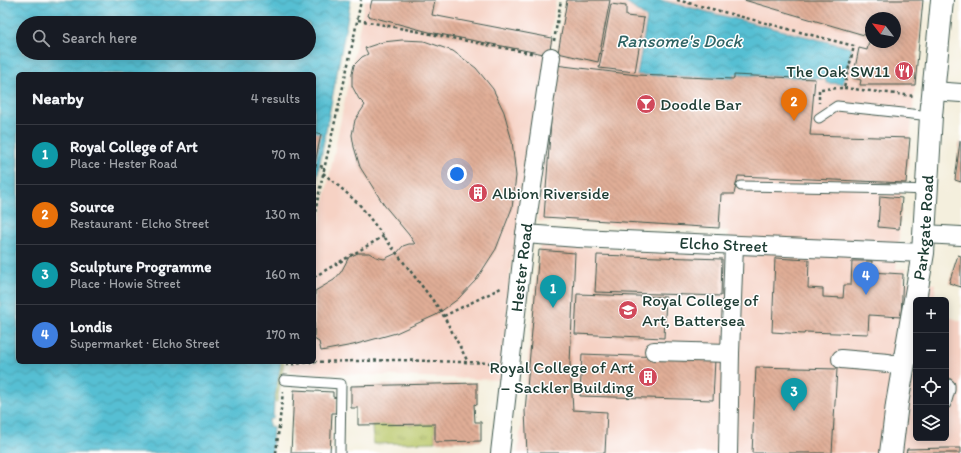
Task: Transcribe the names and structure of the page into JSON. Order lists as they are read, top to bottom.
{
  "streets": {
    "street": ["Parkgate Road", "Elcho Street", "Hester Road"]
  },
  "crossings": [
    ["Parkgate Road", "Elcho Street"],
    ["Elcho Street", "Hester Road"]
  ],
  "water": ["Ransome's Dock"],
  "places": {
    "restaurant": ["The Oak SW11"],
    "bar": ["Doodle Bar"],
    "building": ["Albion Riverside", "Royal College of Art – Sackler Building"],
    "school or university": ["Royal College of Art, Battersea"]
  },
  "north": "top left",
  "page": {
    "search": "Search here",
    "heading": ["Nearby", "4 results"],
    "pins": [
      "2",
      "4",
      "1",
      "3"
    ],
    "list": [
      {
        "mark": "1",
        "name": "Royal College of Art",
        "note": "Place · Hester Road",
        "value": "70 m"
      },
      {
        "mark": "2",
        "name": "Source",
        "note": "Restaurant · Elcho Street",
        "value": "130 m"
      },
      {
        "mark": "3",
        "name": "Sculpture Programme",
        "note": "Place · Howie Street",
        "value": "160 m"
      },
      {
        "mark": "4",
        "name": "Londis",
        "note": "Supermarket · Elcho Street",
        "value": "170 m"
      }
    ],
    "map_buttons": ["+", "−"]
  }
}
